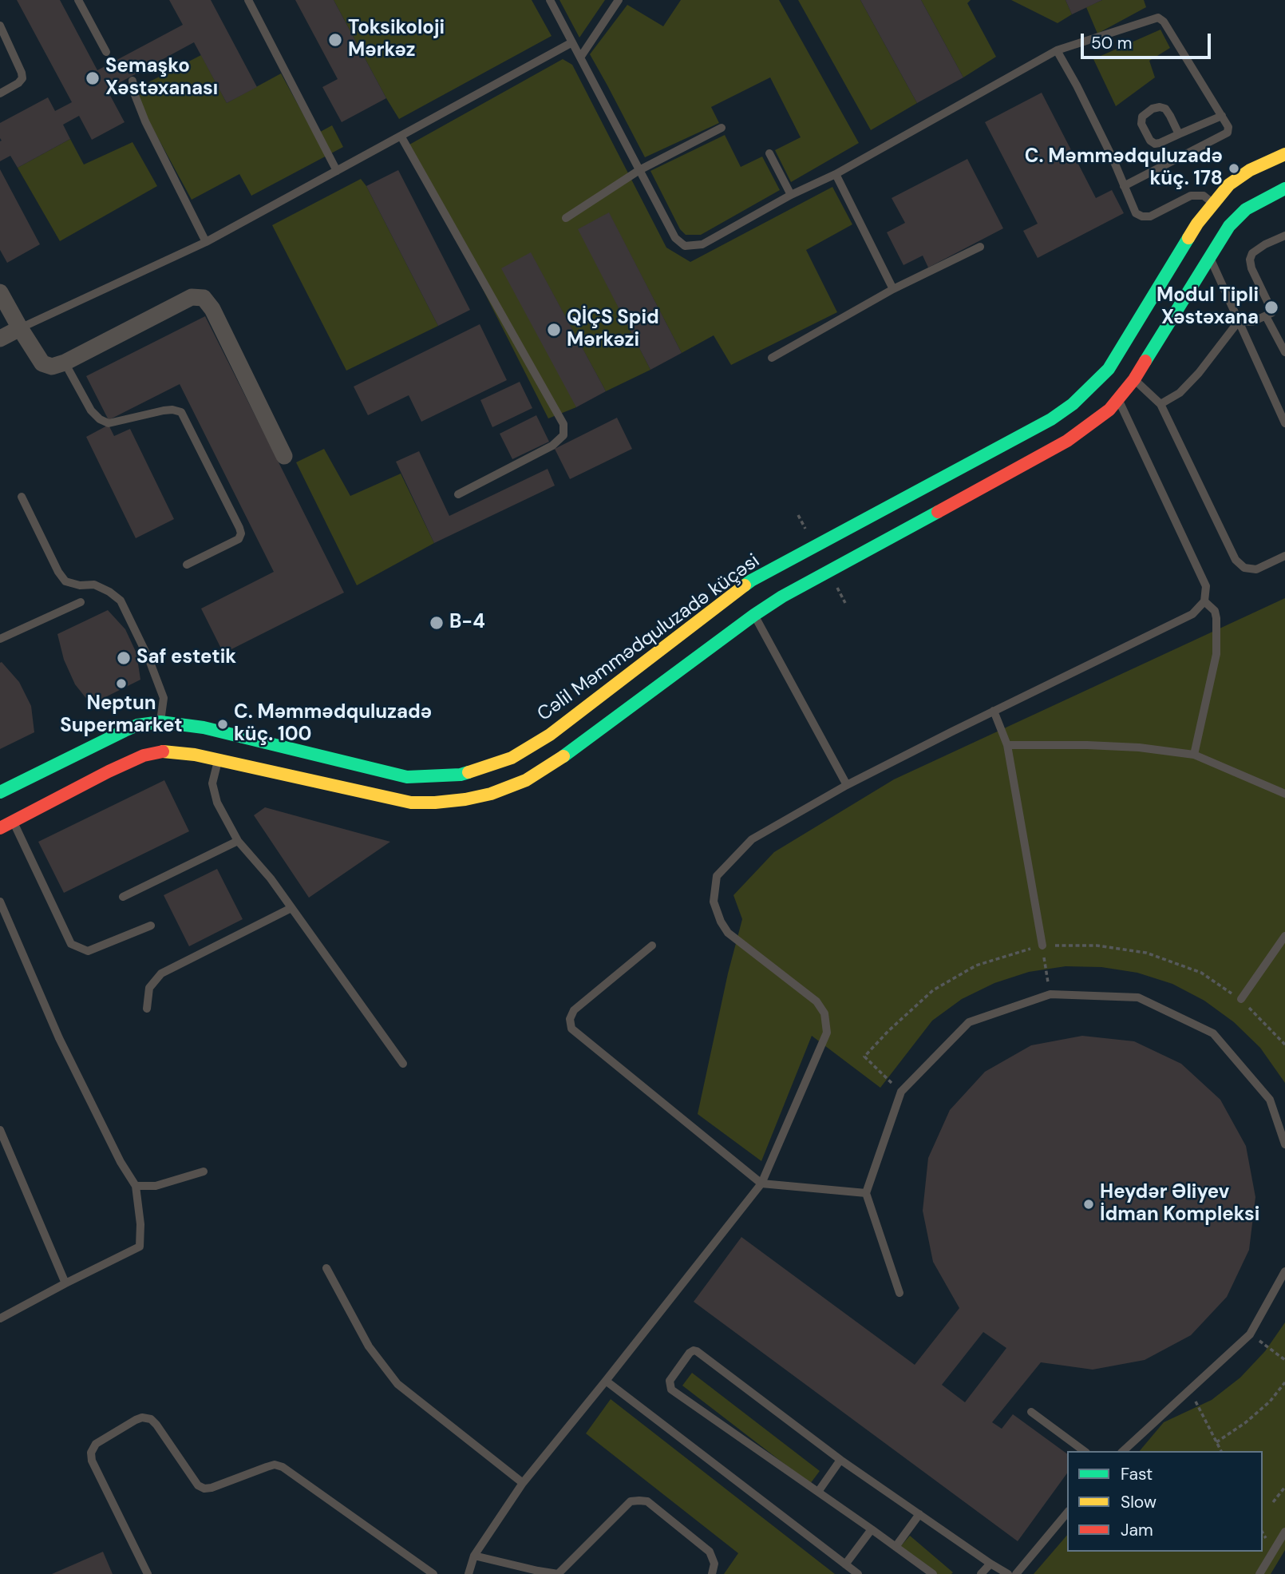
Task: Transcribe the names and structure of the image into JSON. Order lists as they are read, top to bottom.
{
  "streets": {
    "main road": ["Cəlil Məmmədquluzadə küçəsi"]
  },
  "places": [
    "Toksikoloji Mərkəz",
    "Semaşko Xəstəxanası",
    "C. Məmmədquluzadə küç. 178",
    "Modul Tipli Xəstəxana",
    "QİÇS Spid Mərkəzi",
    "B-4",
    "Saf estetik",
    "Neptun Supermarket",
    "C. Məmmədquluzadə küç. 100",
    "Heydər Əliyev İdman Kompleksi"
  ],
  "legend": ["Fast", "Slow", "Jam"],
  "scale_bar": "50 m"
}
